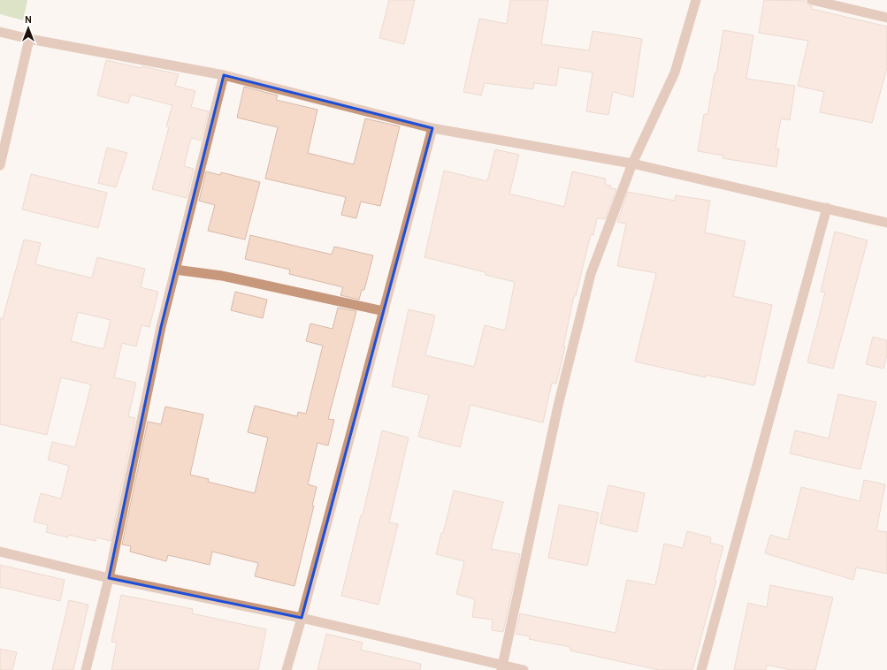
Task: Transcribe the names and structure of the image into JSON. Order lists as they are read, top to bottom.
{
  "north": "top"
}
